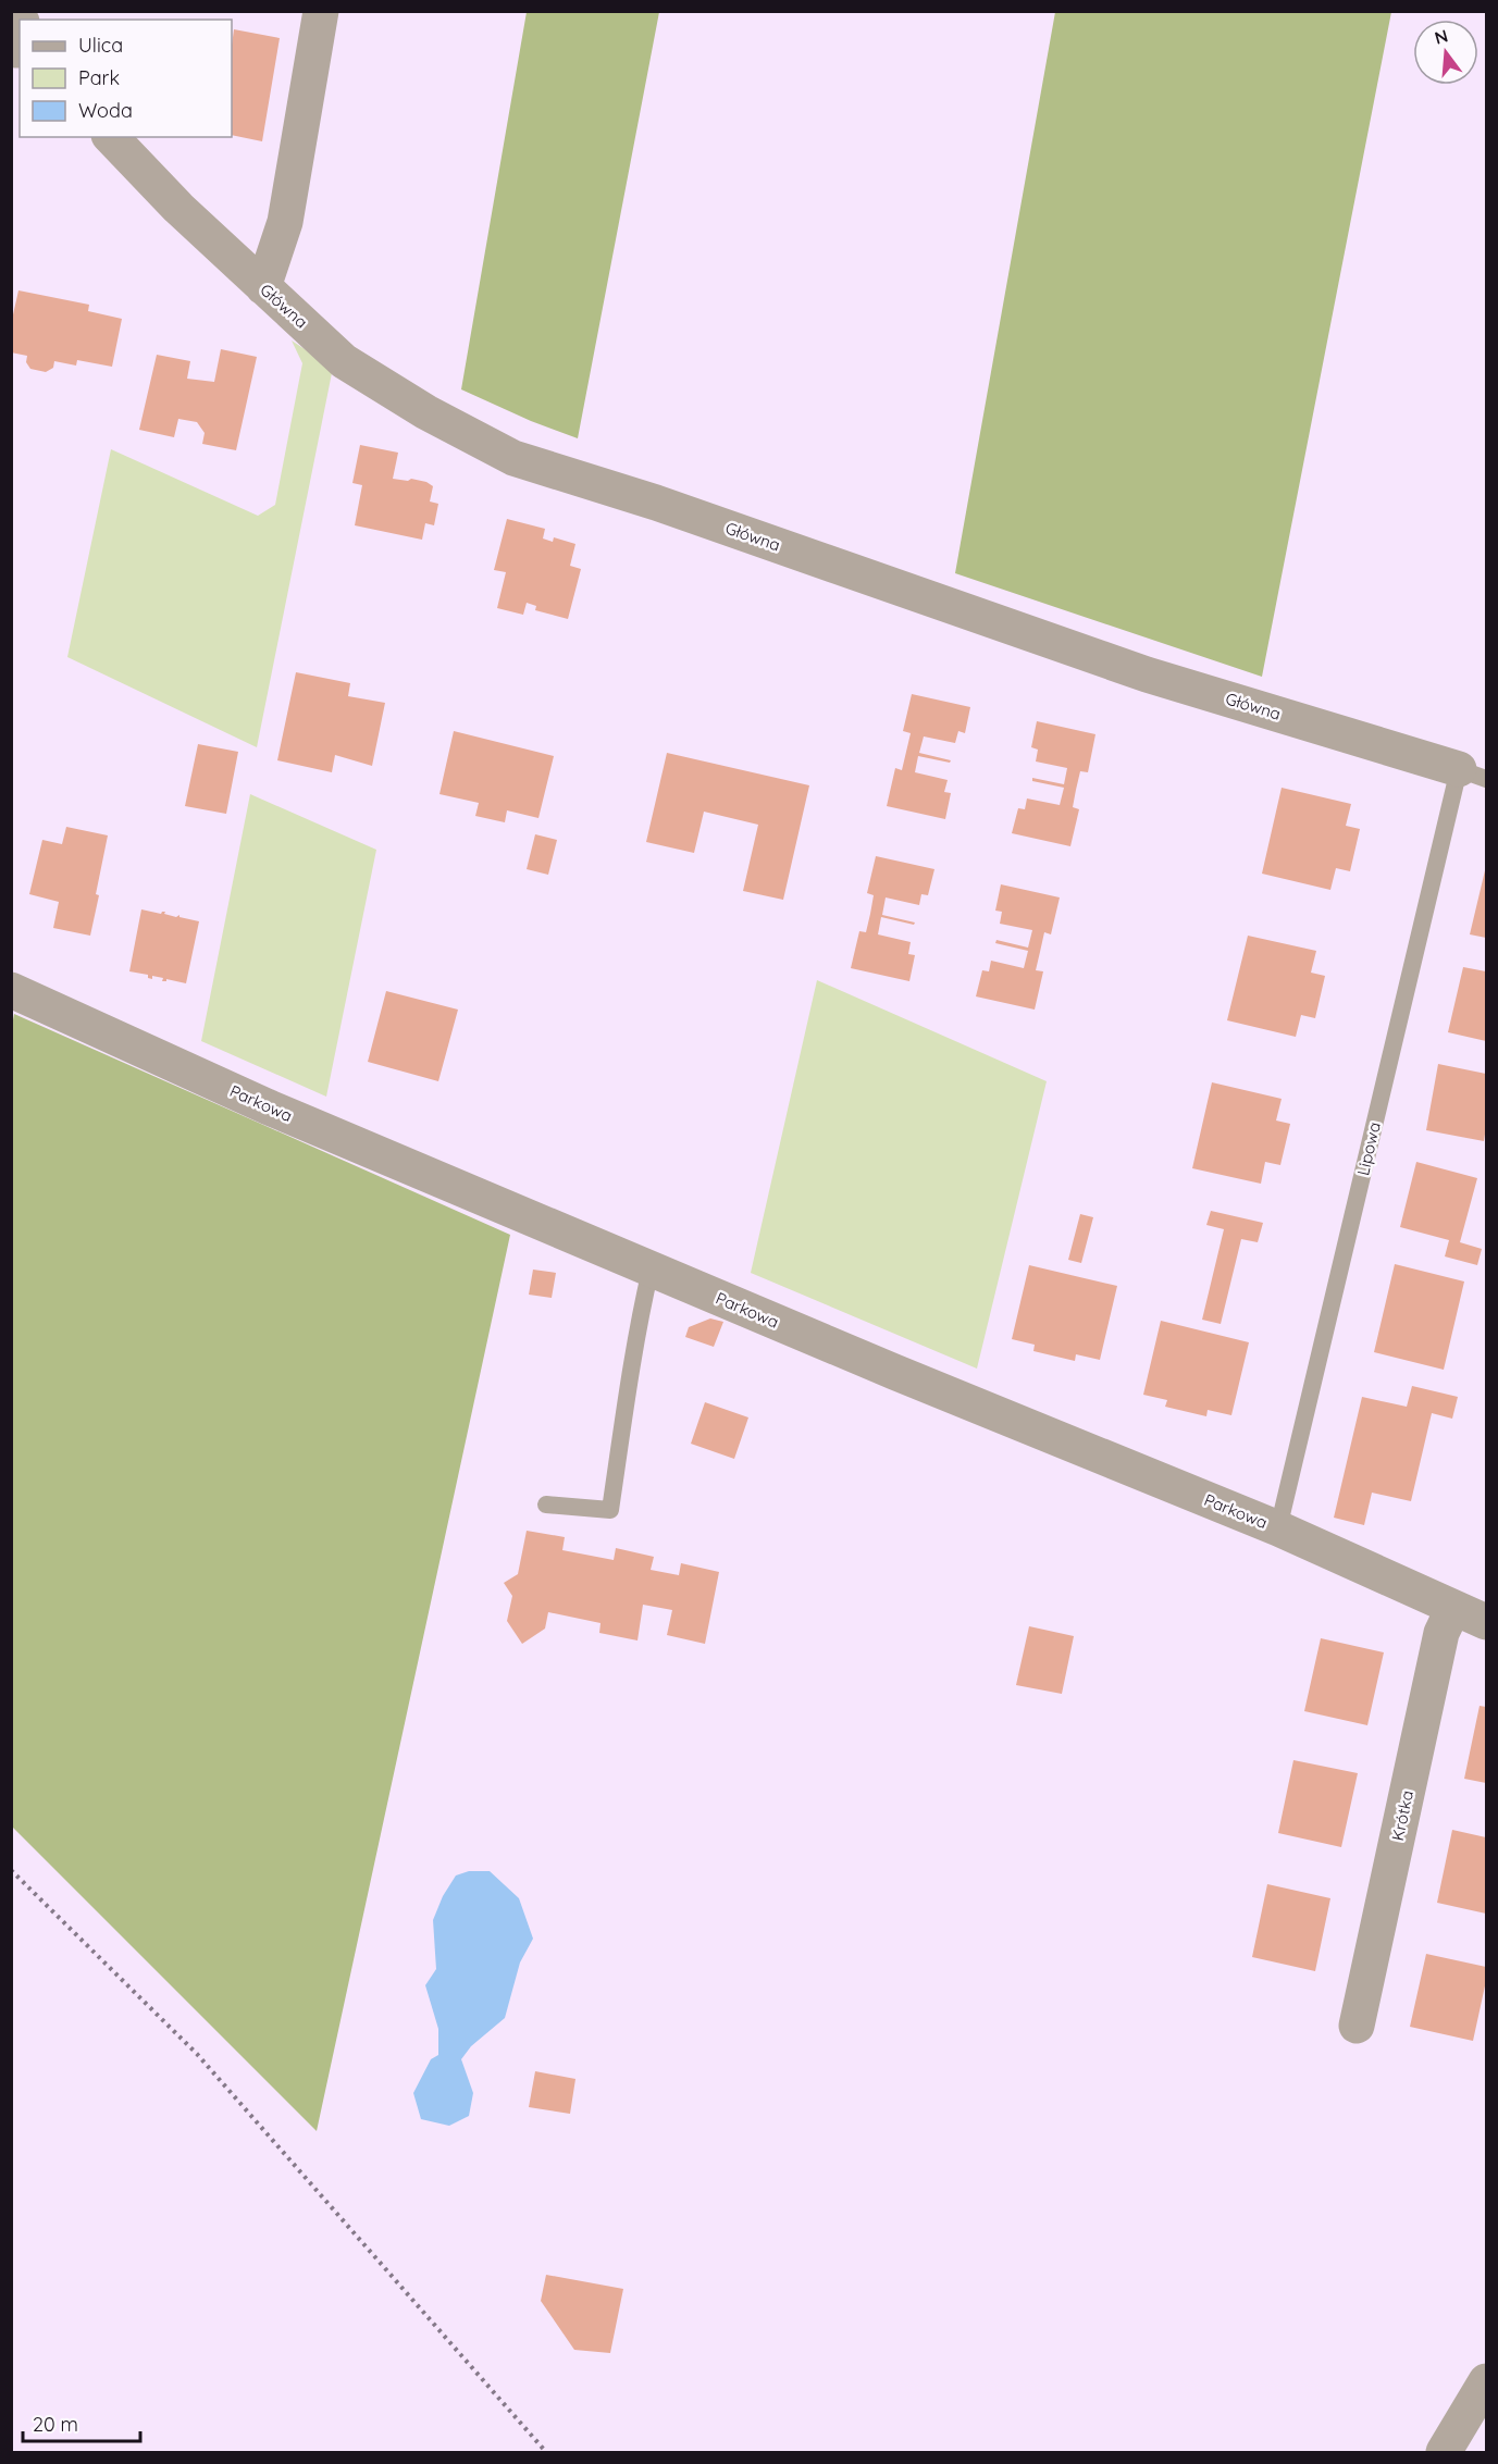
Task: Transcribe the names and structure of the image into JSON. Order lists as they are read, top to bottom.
{
  "streets": {
    "street": ["Główna", "Parkowa", "Krótka"],
    "lane": ["Lipowa"]
  },
  "crossings": [
    ["Główna", "Lipowa"],
    ["Parkowa", "Lipowa"],
    ["Parkowa", "Krótka"]
  ],
  "legend": ["Ulica", "Park", "Woda"],
  "scale_bar": "20 m",
  "north": "top"
}
